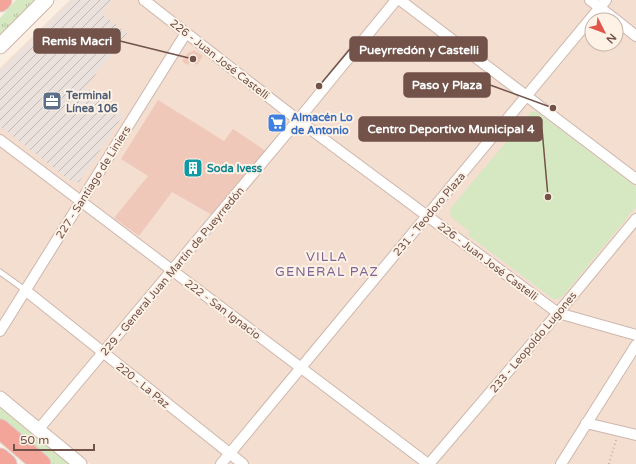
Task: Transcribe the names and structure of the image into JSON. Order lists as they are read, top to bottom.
{
  "streets": {
    "street": [
      "226 - Juan José Castelli",
      "227 - Santiago de Liniers",
      "231 - Teodoro Plaza",
      "229 - General Juan Martín de Pueyrredón",
      "222 - San Ignacio",
      "233 - Leopoldo Lugones",
      "220 - La Paz"
    ]
  },
  "crossings": [
    ["226 - Juan José Castelli", "227 - Santiago de Liniers"],
    ["226 - Juan José Castelli", "231 - Teodoro Plaza"],
    ["226 - Juan José Castelli", "229 - General Juan Martín de Pueyrredón"],
    ["226 - Juan José Castelli", "233 - Leopoldo Lugones"],
    ["227 - Santiago de Liniers", "222 - San Ignacio"],
    ["227 - Santiago de Liniers", "220 - La Paz"],
    ["231 - Teodoro Plaza", "222 - San Ignacio"],
    ["231 - Teodoro Plaza", "220 - La Paz"],
    ["229 - General Juan Martín de Pueyrredón", "222 - San Ignacio"],
    ["229 - General Juan Martín de Pueyrredón", "220 - La Paz"],
    ["222 - San Ignacio", "233 - Leopoldo Lugones"]
  ],
  "districts": ["VILLA GENERAL PAZ"],
  "places": {
    "other": [
      "Remis Macri",
      "Pueyrredón y Castelli",
      "Paso y Plaza",
      "Centro Deportivo Municipal 4"
    ],
    "office": ["Terminal Línea 106"],
    "supermarket": ["Almacén Lo de Antonio"],
    "building": ["Soda Ivess"]
  },
  "scale_bar": "50 m",
  "north": "bottom right"
}
